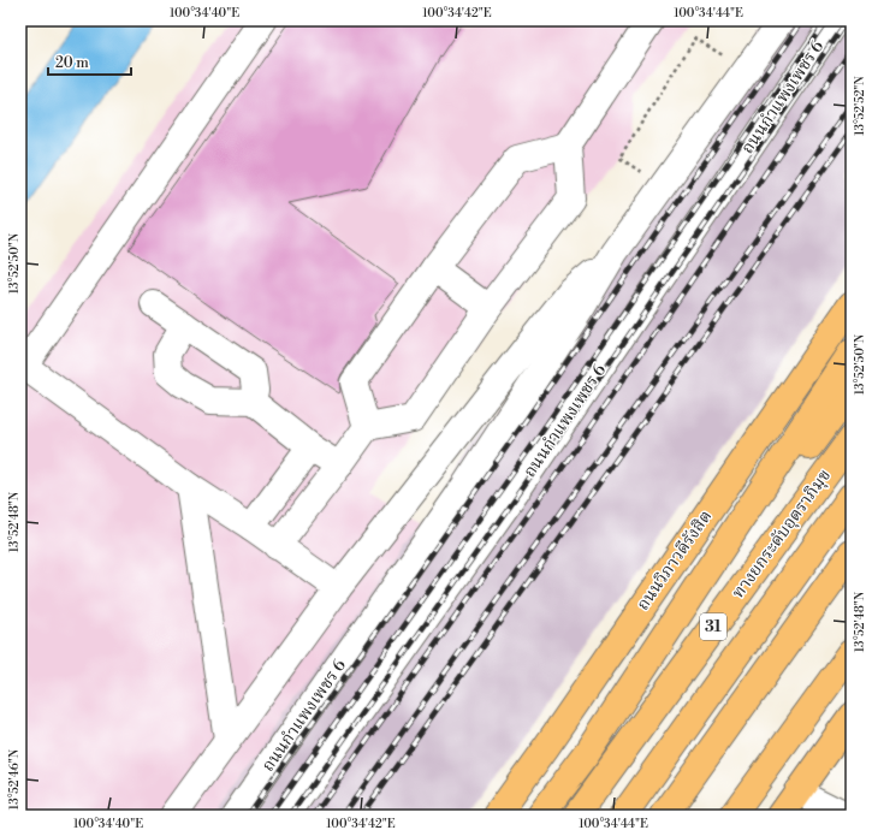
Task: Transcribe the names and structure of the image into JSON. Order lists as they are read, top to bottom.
{
  "streets": {
    "main road": ["ทางยกระดับอุตราภิมุข", "ถนนวิภาวดีรังสิต", "31"],
    "street": ["ถนนกำแพงเพชร 6"]
  },
  "scale_bar": "20 m",
  "coordinates": [
    "100°34'40\"E",
    "100°34'42\"E",
    "100°34'44\"E",
    "13°52'52\"N",
    "13°52'50\"N",
    "13°52'48\"N",
    "13°52'46\"N"
  ]
}
